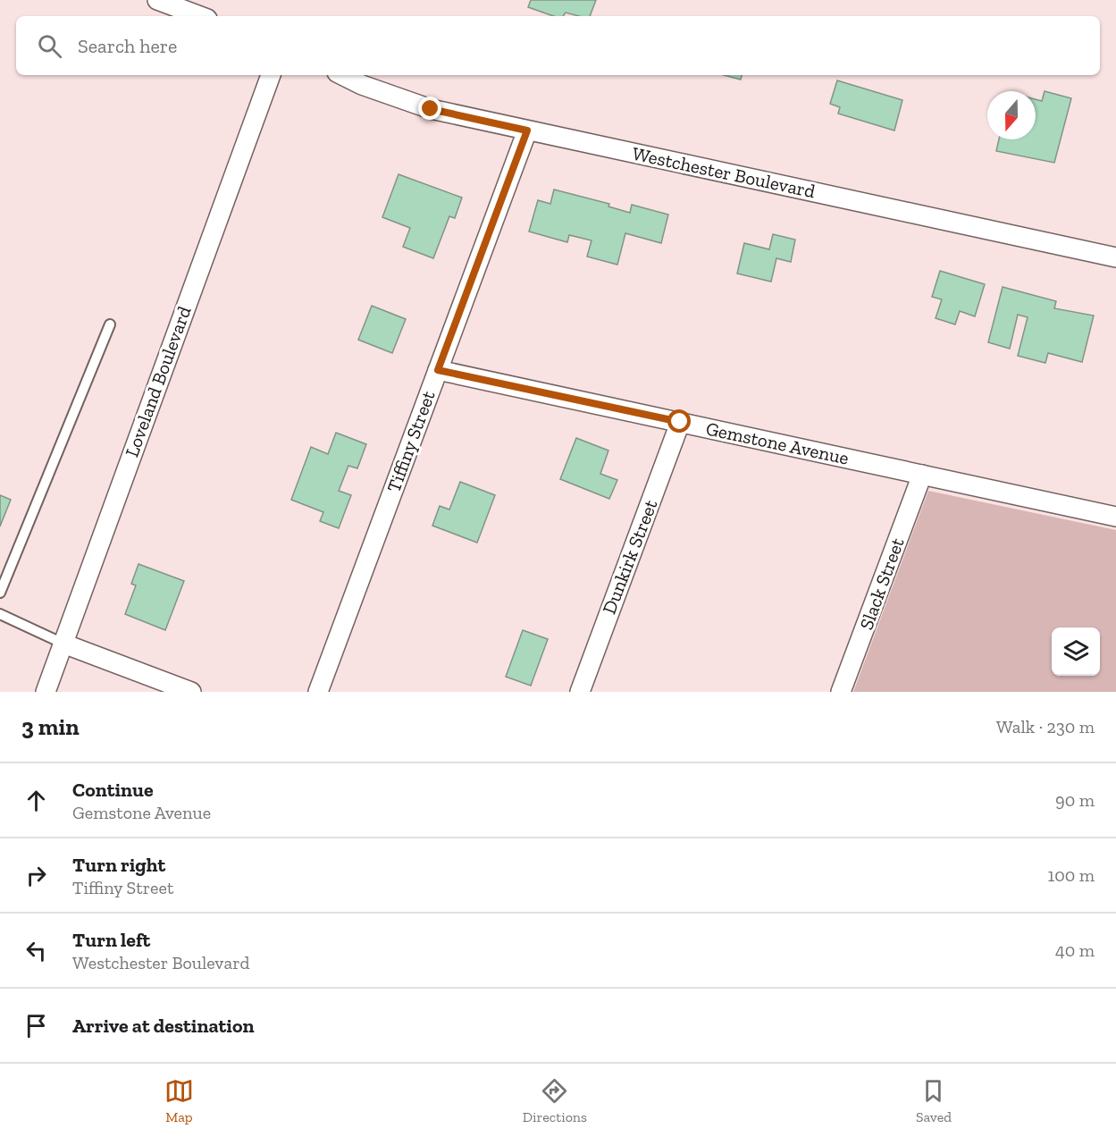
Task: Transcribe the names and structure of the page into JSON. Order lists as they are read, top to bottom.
{
  "streets": {
    "street": [
      "Westchester Boulevard",
      "Loveland Boulevard",
      "Tiffiny Street",
      "Gemstone Avenue",
      "Dunkirk Street",
      "Slack Street"
    ]
  },
  "crossings": [
    ["Westchester Boulevard", "Tiffiny Street"],
    ["Tiffiny Street", "Gemstone Avenue"],
    ["Gemstone Avenue", "Dunkirk Street"],
    ["Gemstone Avenue", "Slack Street"]
  ],
  "north": "bottom",
  "page": {
    "search": "Search here",
    "heading": ["3 min", "Walk · 230 m"],
    "list": [
      ["Continue", "Gemstone Avenue", "90 m"],
      ["Turn right", "Tiffiny Street", "100 m"],
      ["Turn left", "Westchester Boulevard", "40 m"],
      "Arrive at destination"
    ],
    "nav": ["Map", "Directions", "Saved"]
  }
}
